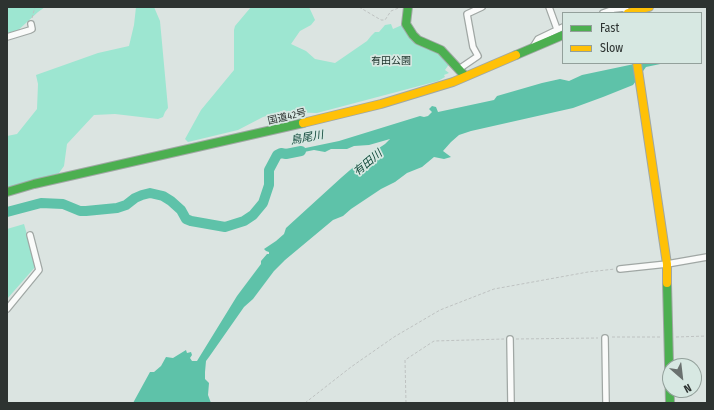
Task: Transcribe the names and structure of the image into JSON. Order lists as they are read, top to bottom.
{
  "streets": {
    "main road": ["国道42号"]
  },
  "water": ["鳥尾川", "有田川"],
  "parks": ["有田公園"],
  "legend": ["Fast", "Slow"],
  "north": "bottom right"
}
